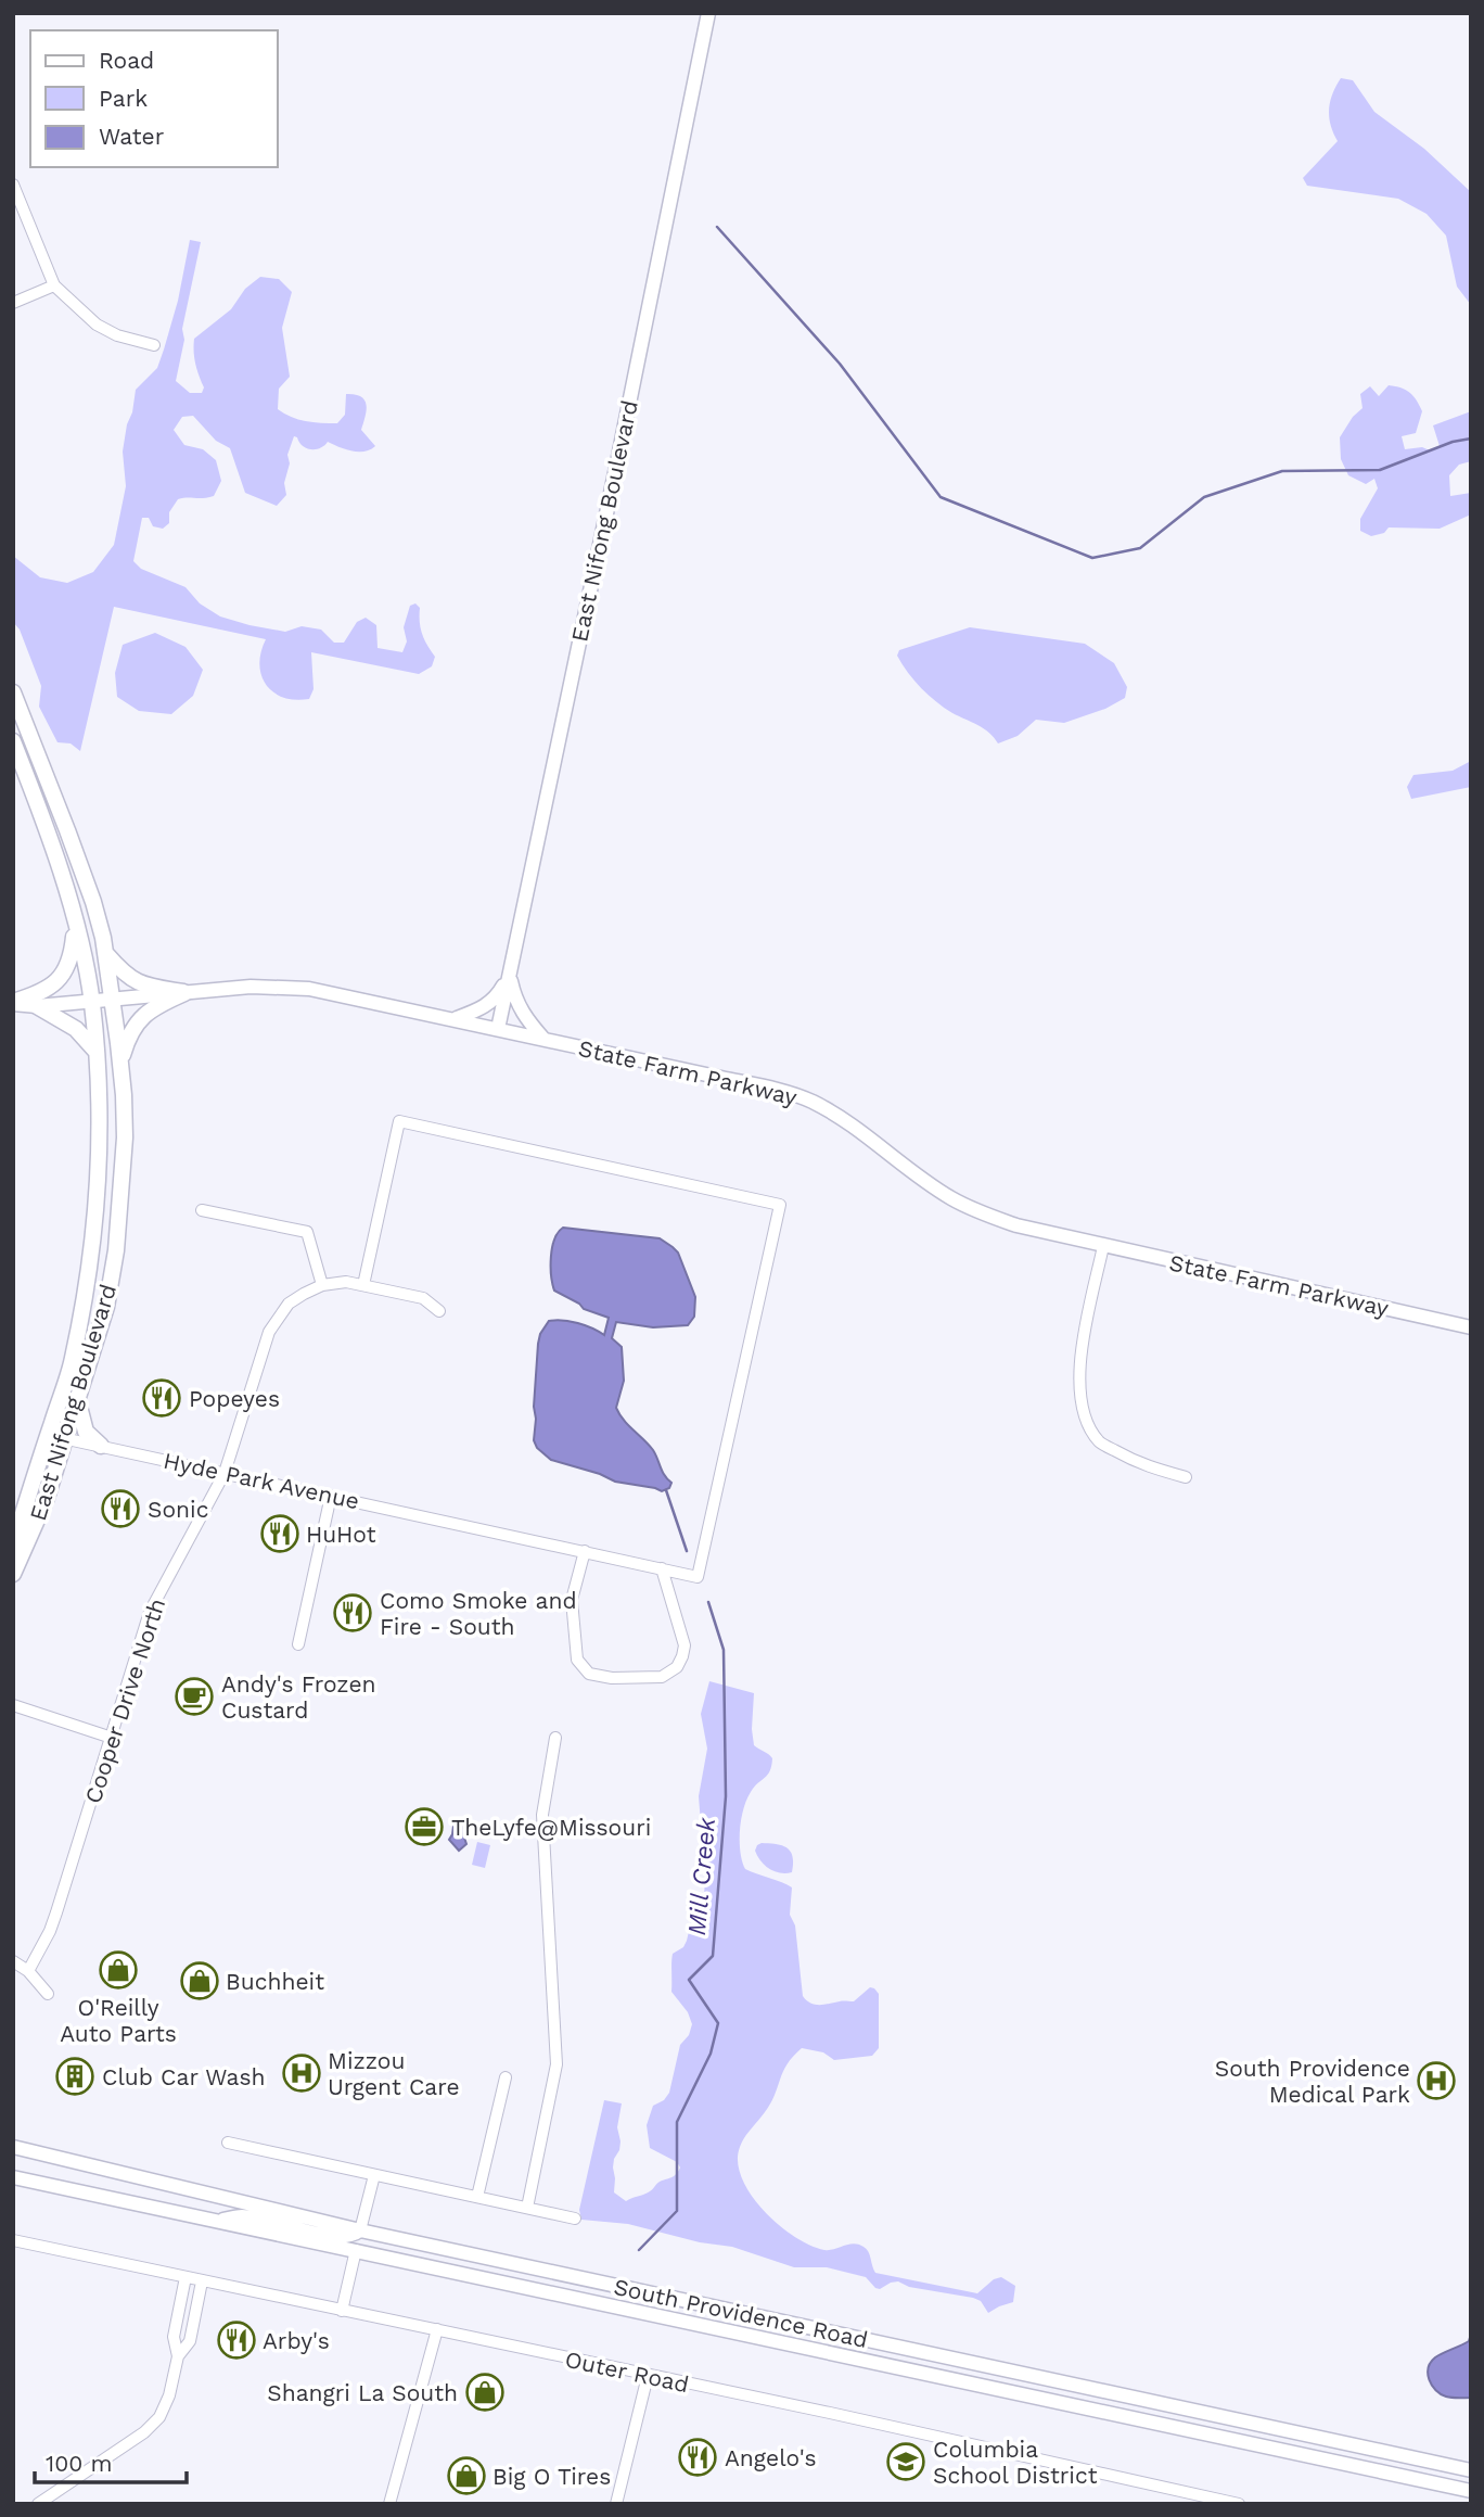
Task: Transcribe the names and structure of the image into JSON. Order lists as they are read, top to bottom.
{
  "streets": {
    "main road": ["East Nifong Boulevard", "State Farm Parkway", "South Providence Road"],
    "street": ["Hyde Park Avenue", "Cooper Drive North", "Outer Road"]
  },
  "crossings": [
    ["East Nifong Boulevard", "State Farm Parkway"],
    ["East Nifong Boulevard", "Hyde Park Avenue"],
    ["Hyde Park Avenue", "Cooper Drive North"]
  ],
  "water": ["Mill Creek"],
  "places": {
    "restaurant": [
      "Popeyes",
      "Sonic",
      "HuHot",
      "Como Smoke and Fire - South",
      "Arby's",
      "Angelo's"
    ],
    "cafe": ["Andy's Frozen Custard"],
    "office": ["TheLyfe@Missouri"],
    "shop": [
      "O'Reilly Auto Parts",
      "Buchheit",
      "Shangri La South",
      "Big O Tires"
    ],
    "hospital": ["Mizzou Urgent Care", "South Providence Medical Park"],
    "building": ["Club Car Wash"],
    "school or university": ["Columbia School District"]
  },
  "legend": ["Road", "Park", "Water"],
  "scale_bar": "100 m"
}
